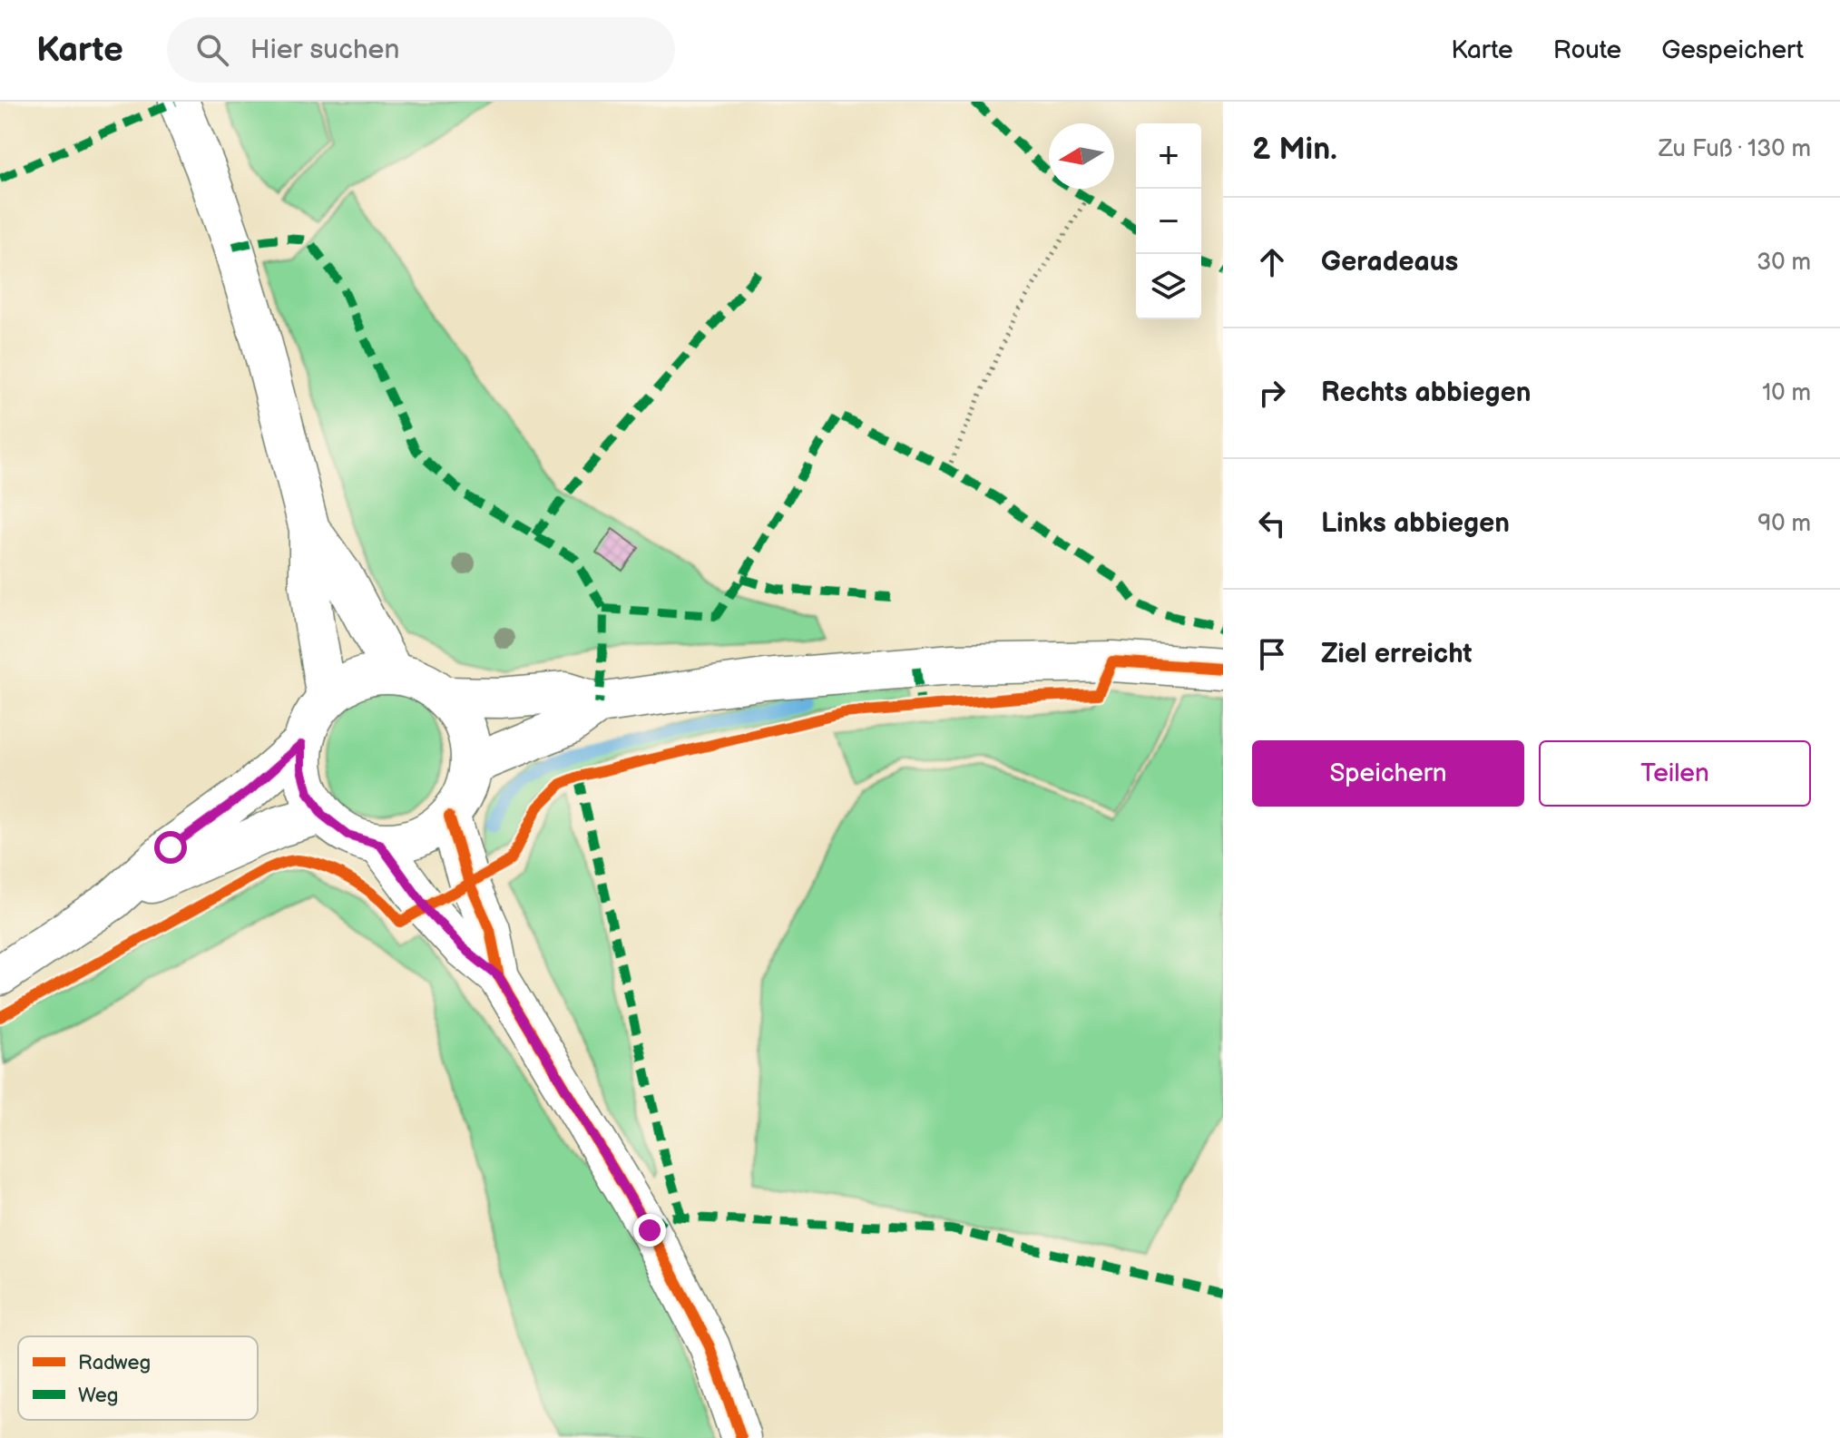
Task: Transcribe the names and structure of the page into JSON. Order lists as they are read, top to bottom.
{
  "legend": ["Radweg", "Weg"],
  "north": "left",
  "page": {
    "header": "Karte",
    "search": "Hier suchen",
    "nav": ["Karte", "Route", "Gespeichert"],
    "heading": ["2 Min.", "Zu Fuß · 130 m"],
    "map_buttons": ["+", "−"],
    "list": [
      ["Geradeaus", "30 m"],
      ["Rechts abbiegen", "10 m"],
      ["Links abbiegen", "90 m"],
      "Ziel erreicht"
    ],
    "buttons": ["Speichern", "Teilen"]
  }
}
